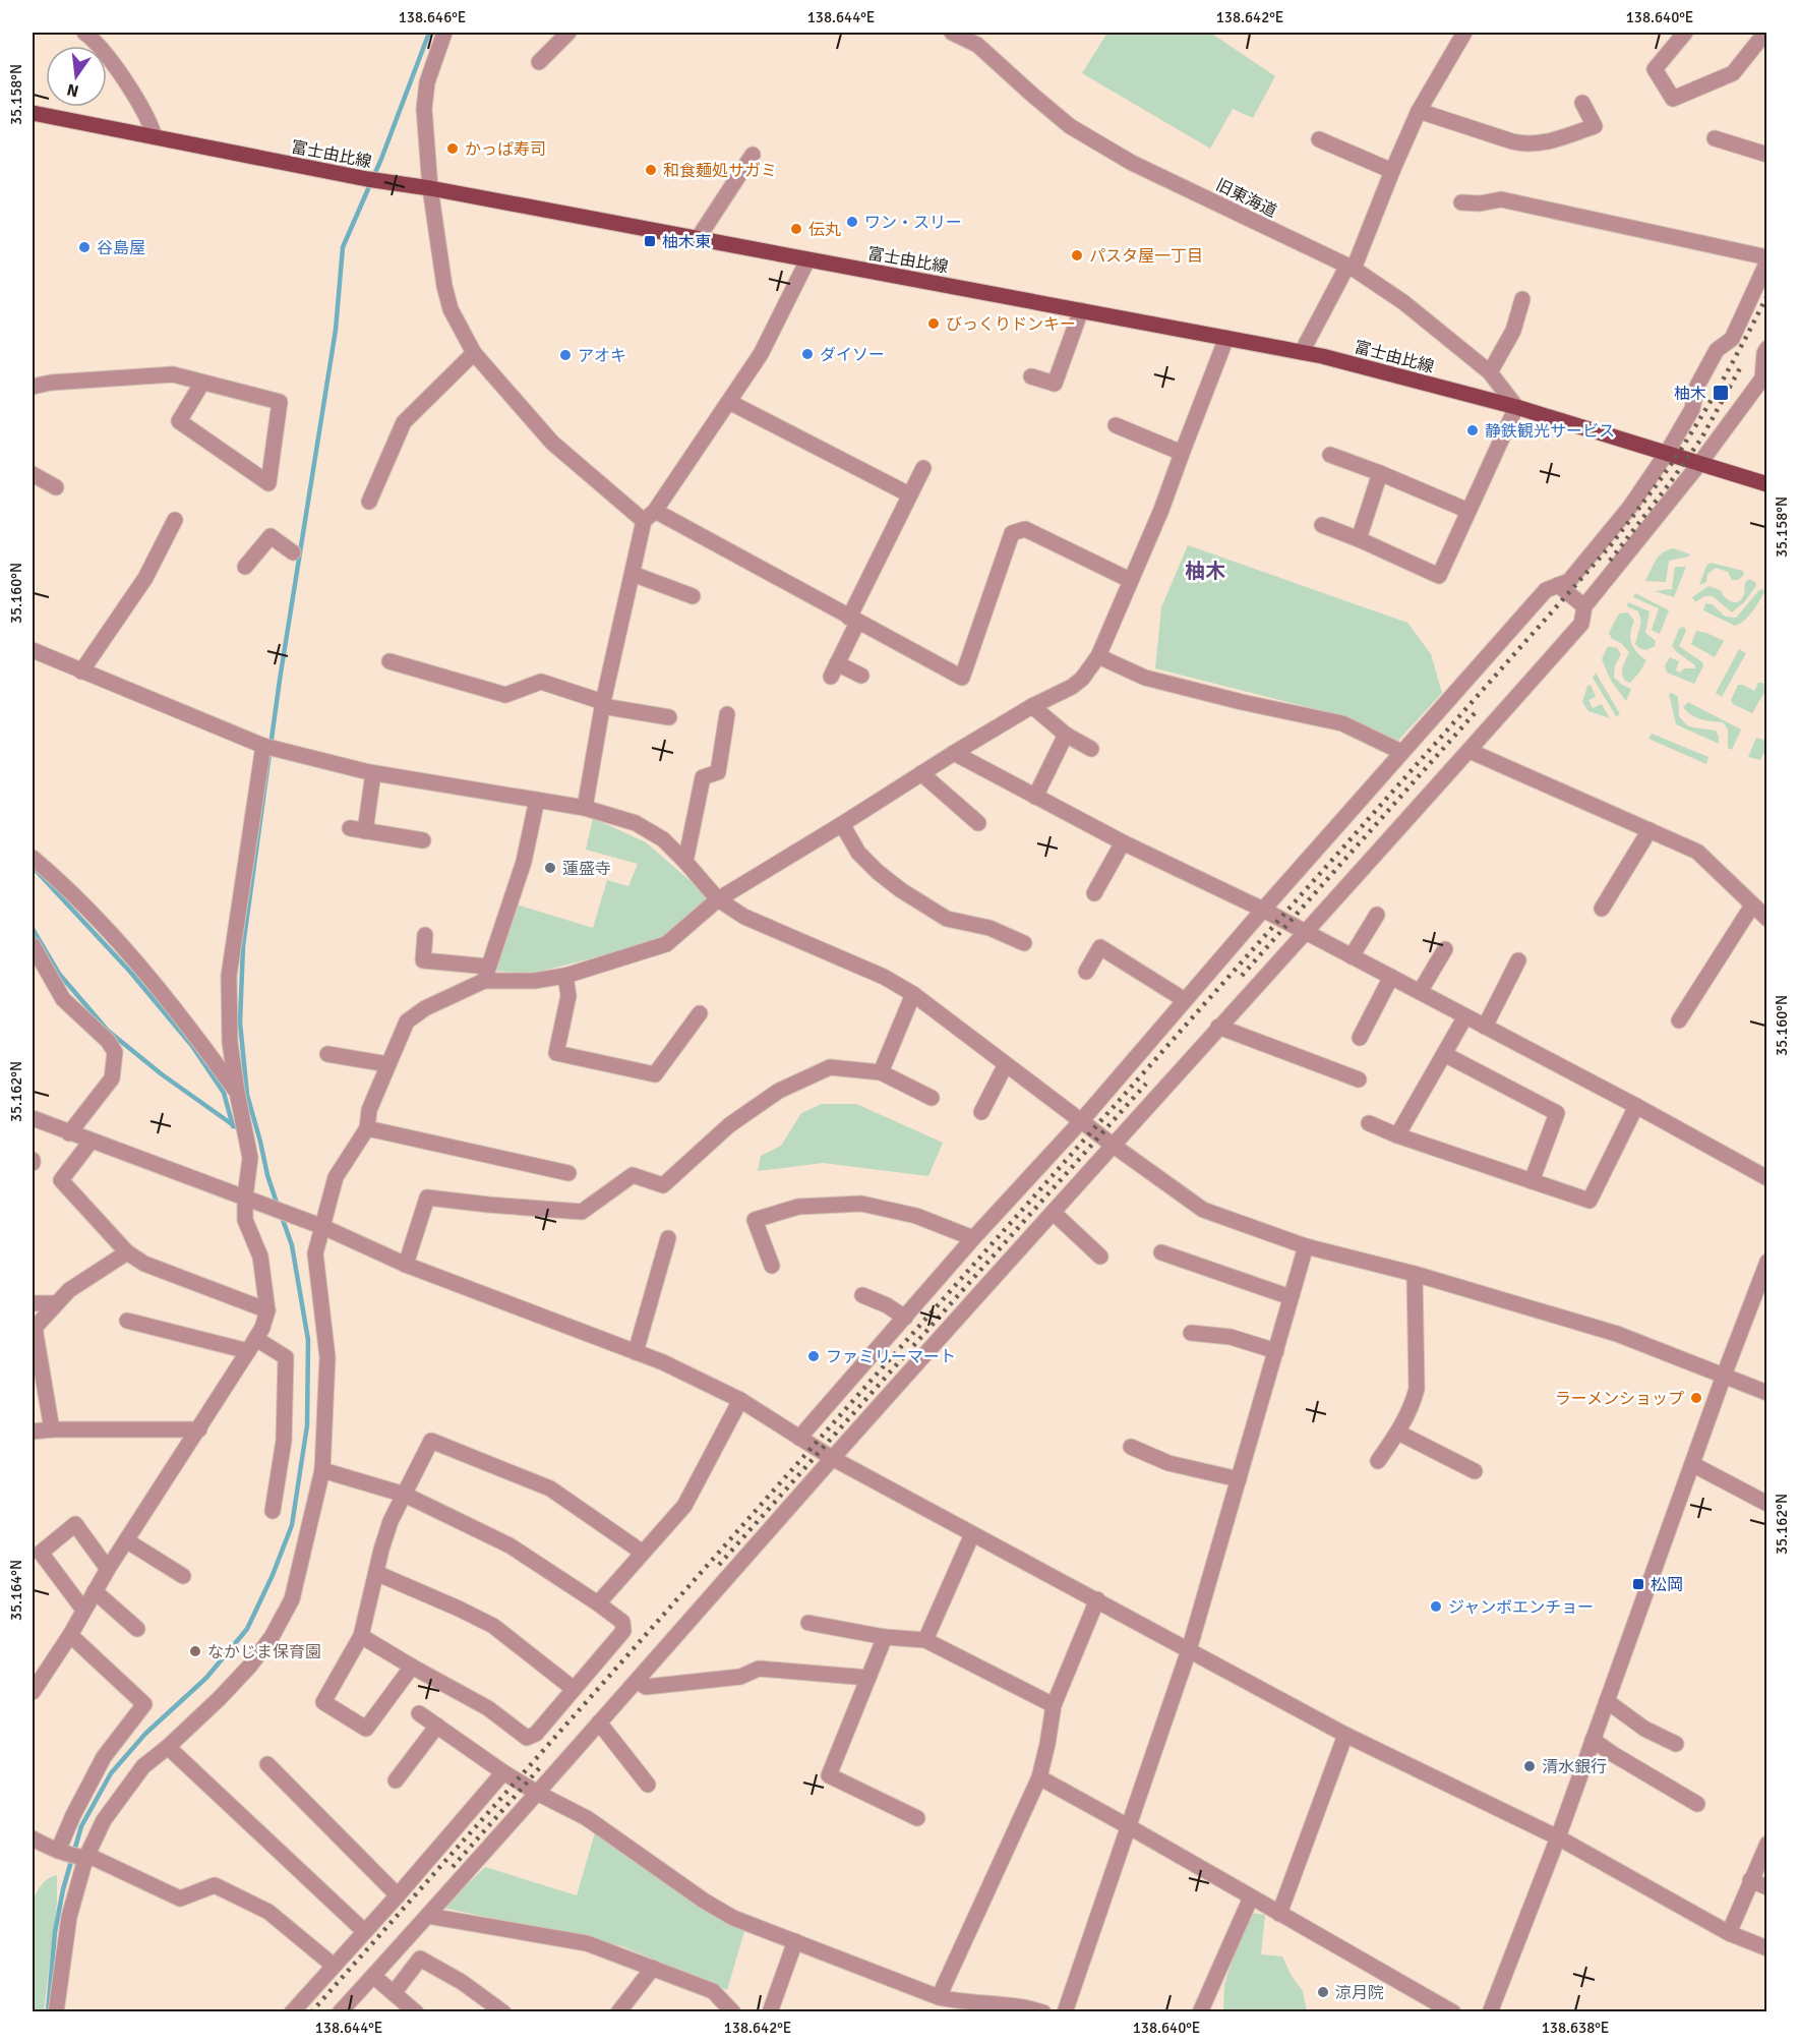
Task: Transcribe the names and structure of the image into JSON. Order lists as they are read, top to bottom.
{
  "streets": {
    "main road": ["富士由比線"],
    "street": ["旧東海道"]
  },
  "crossings": [
    ["富士由比線", "旧東海道"]
  ],
  "districts": ["柚木"],
  "places": {
    "other": [
      "かっぱ寿司",
      "和食麺処サガミ",
      "ワン・スリー",
      "伝丸",
      "谷島屋",
      "パスタ屋一丁目",
      "びっくりドンキー",
      "ダイソー",
      "アオキ",
      "静鉄観光サービス",
      "蓮盛寺",
      "ファミリーマート",
      "ラーメンショップ",
      "ジャンボエンチョー",
      "なかじま保育園",
      "清水銀行",
      "涼月院"
    ],
    "transit": ["柚木東", "柚木", "松岡"]
  },
  "north": "bottom",
  "coordinates": [
    "138.646°E",
    "138.644°E",
    "138.642°E",
    "138.640°E",
    "35.158°N",
    "35.160°N",
    "35.162°N",
    "35.164°N",
    "138.638°E"
  ]
}
